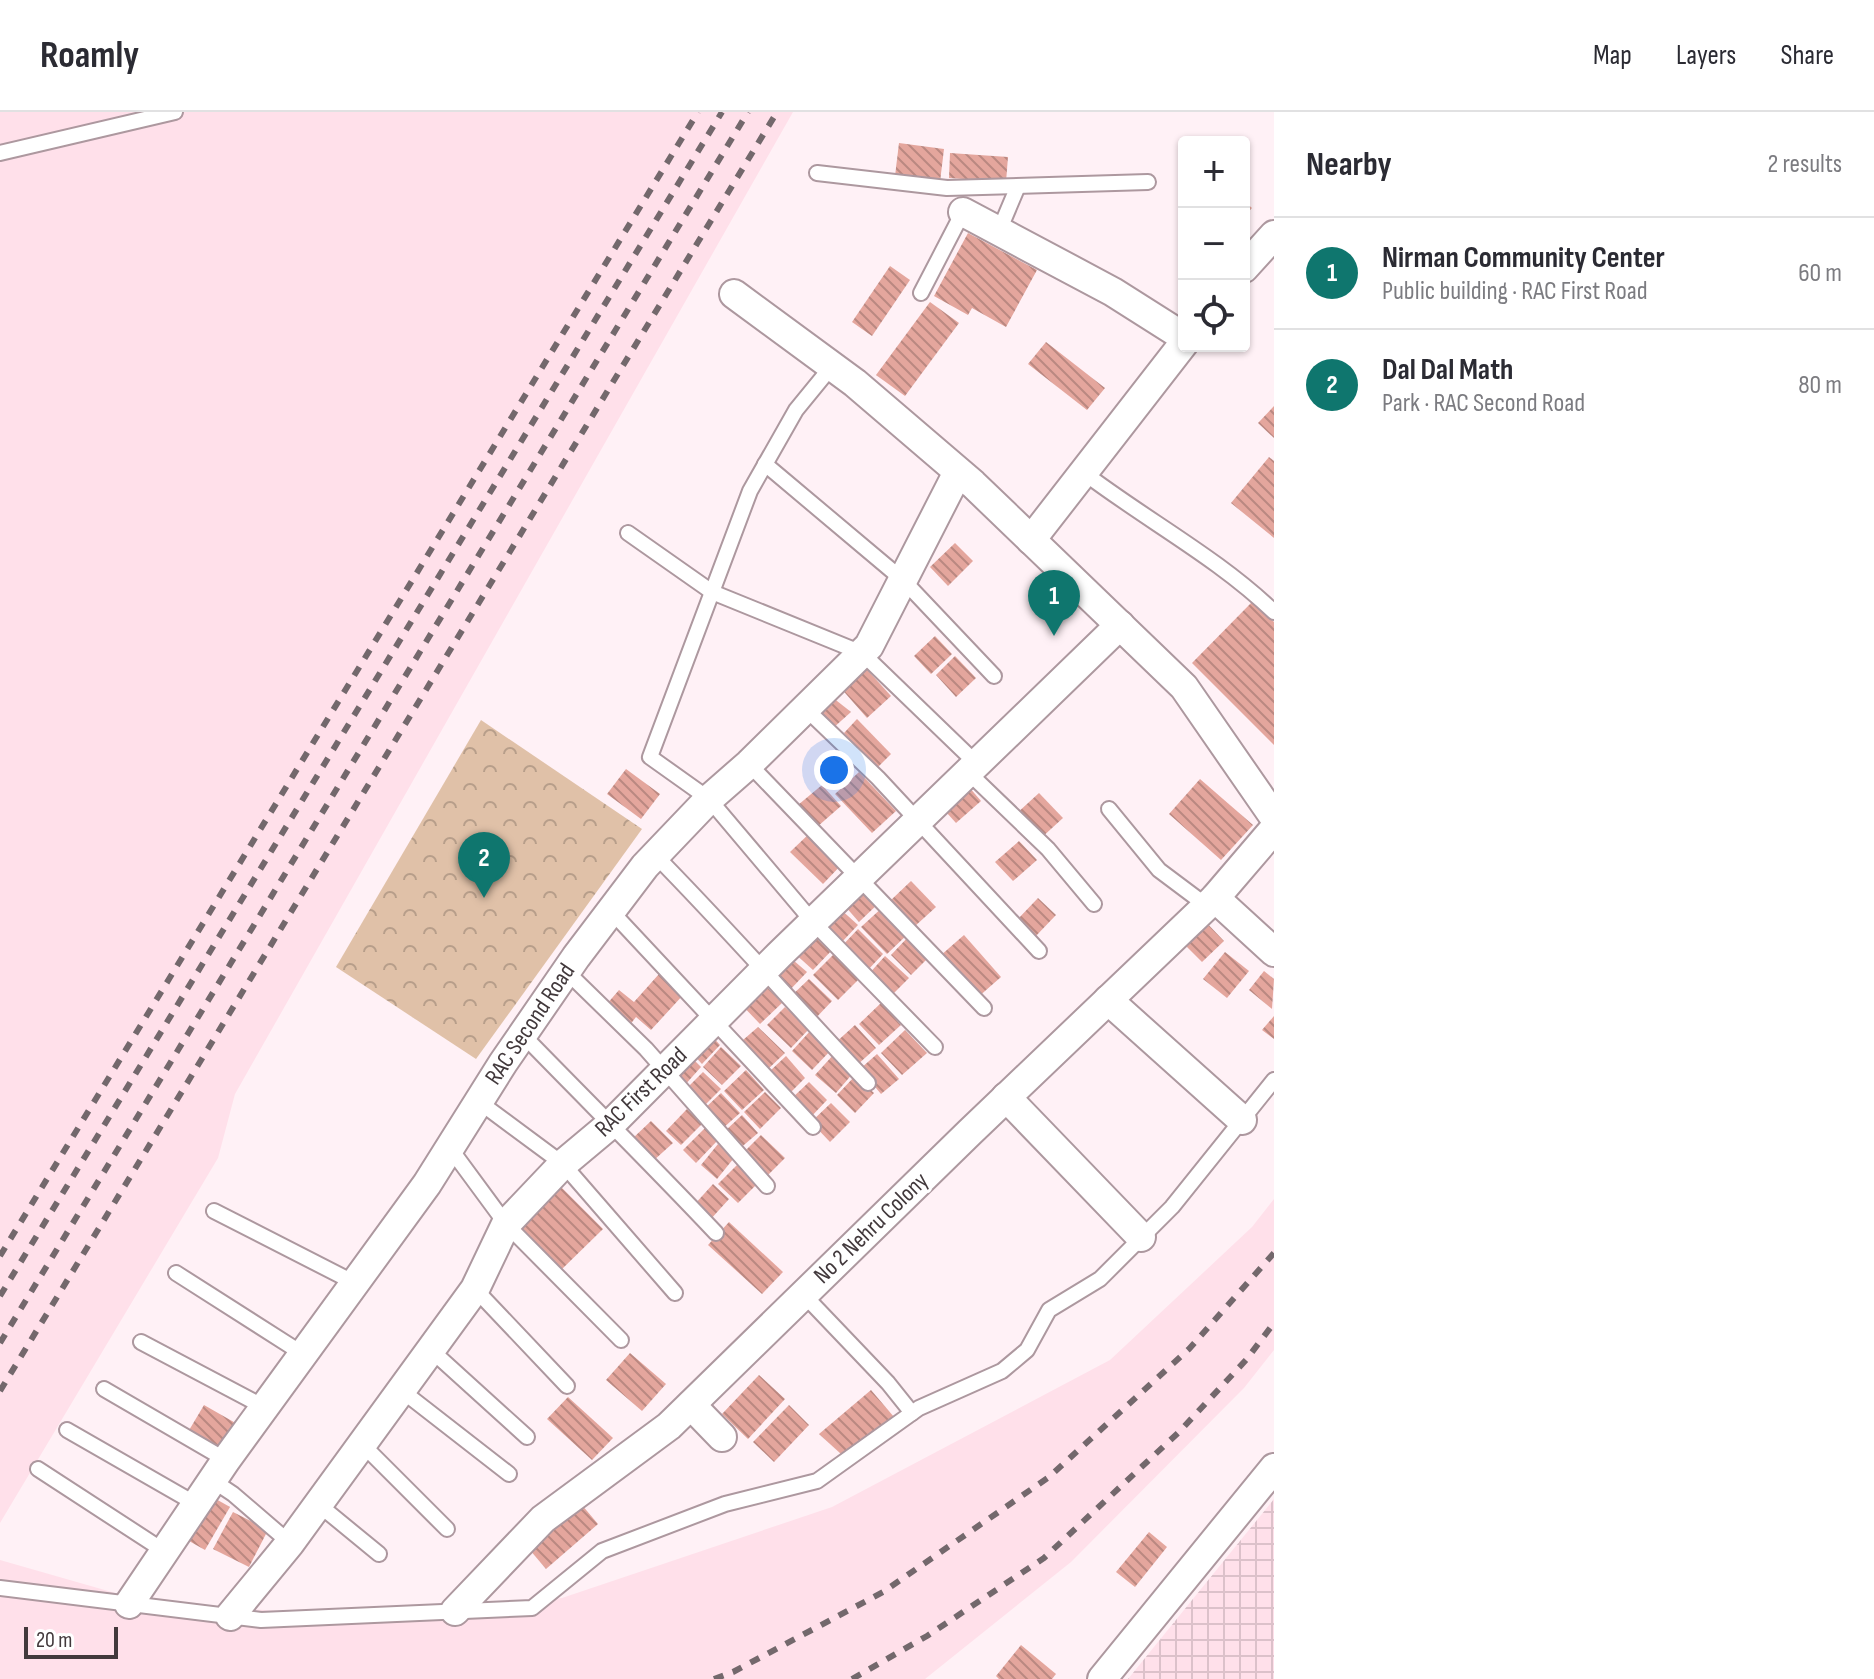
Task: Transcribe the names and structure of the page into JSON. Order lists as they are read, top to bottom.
{
  "streets": {
    "street": ["RAC Second Road", "RAC First Road", "No 2 Nehru Colony"]
  },
  "scale_bar": "20 m",
  "page": {
    "header": "Roamly",
    "nav": ["Map", "Layers", "Share"],
    "heading": ["Nearby", "2 results"],
    "map_buttons": ["+", "−"],
    "list": [
      {
        "mark": "1",
        "name": "Nirman Community Center",
        "note": "Public building · RAC First Road",
        "value": "60 m"
      },
      {
        "mark": "2",
        "name": "Dal Dal Math",
        "note": "Park · RAC Second Road",
        "value": "80 m"
      }
    ],
    "pins": ["1", "2"],
    "scale": "20 m"
  }
}
